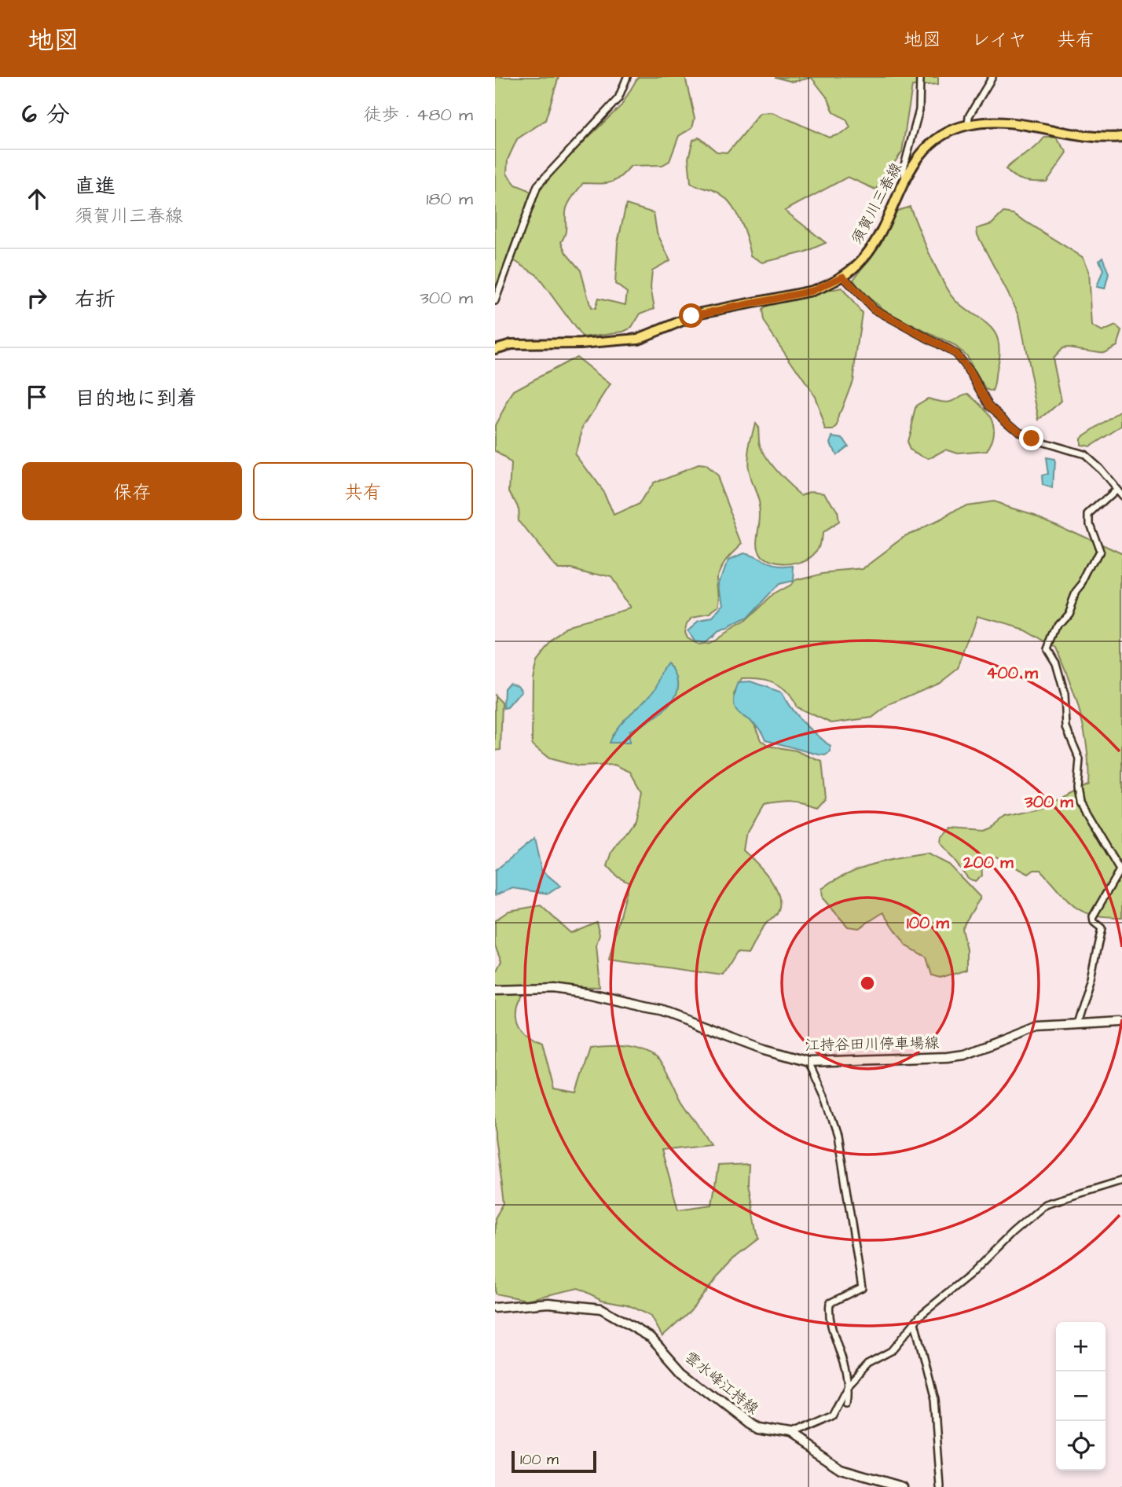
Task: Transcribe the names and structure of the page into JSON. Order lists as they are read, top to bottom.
{
  "streets": {
    "main road": ["須賀川三春線", "江持谷田川停車場線", "雲水峰江持線"]
  },
  "scale_bar": "100 m",
  "page": {
    "header": "地図",
    "nav": ["地図", "レイヤ", "共有"],
    "heading": ["6 分", "徒歩 · 480 m"],
    "list": [
      ["直進", "須賀川三春線", "180 m"],
      ["右折", "300 m"],
      "目的地に到着"
    ],
    "buttons": ["保存", "共有"],
    "map_buttons": ["+", "−"],
    "scale": "100 m"
  },
  "rings": [
    "400 m",
    "300 m",
    "200 m",
    "100 m"
  ]
}
